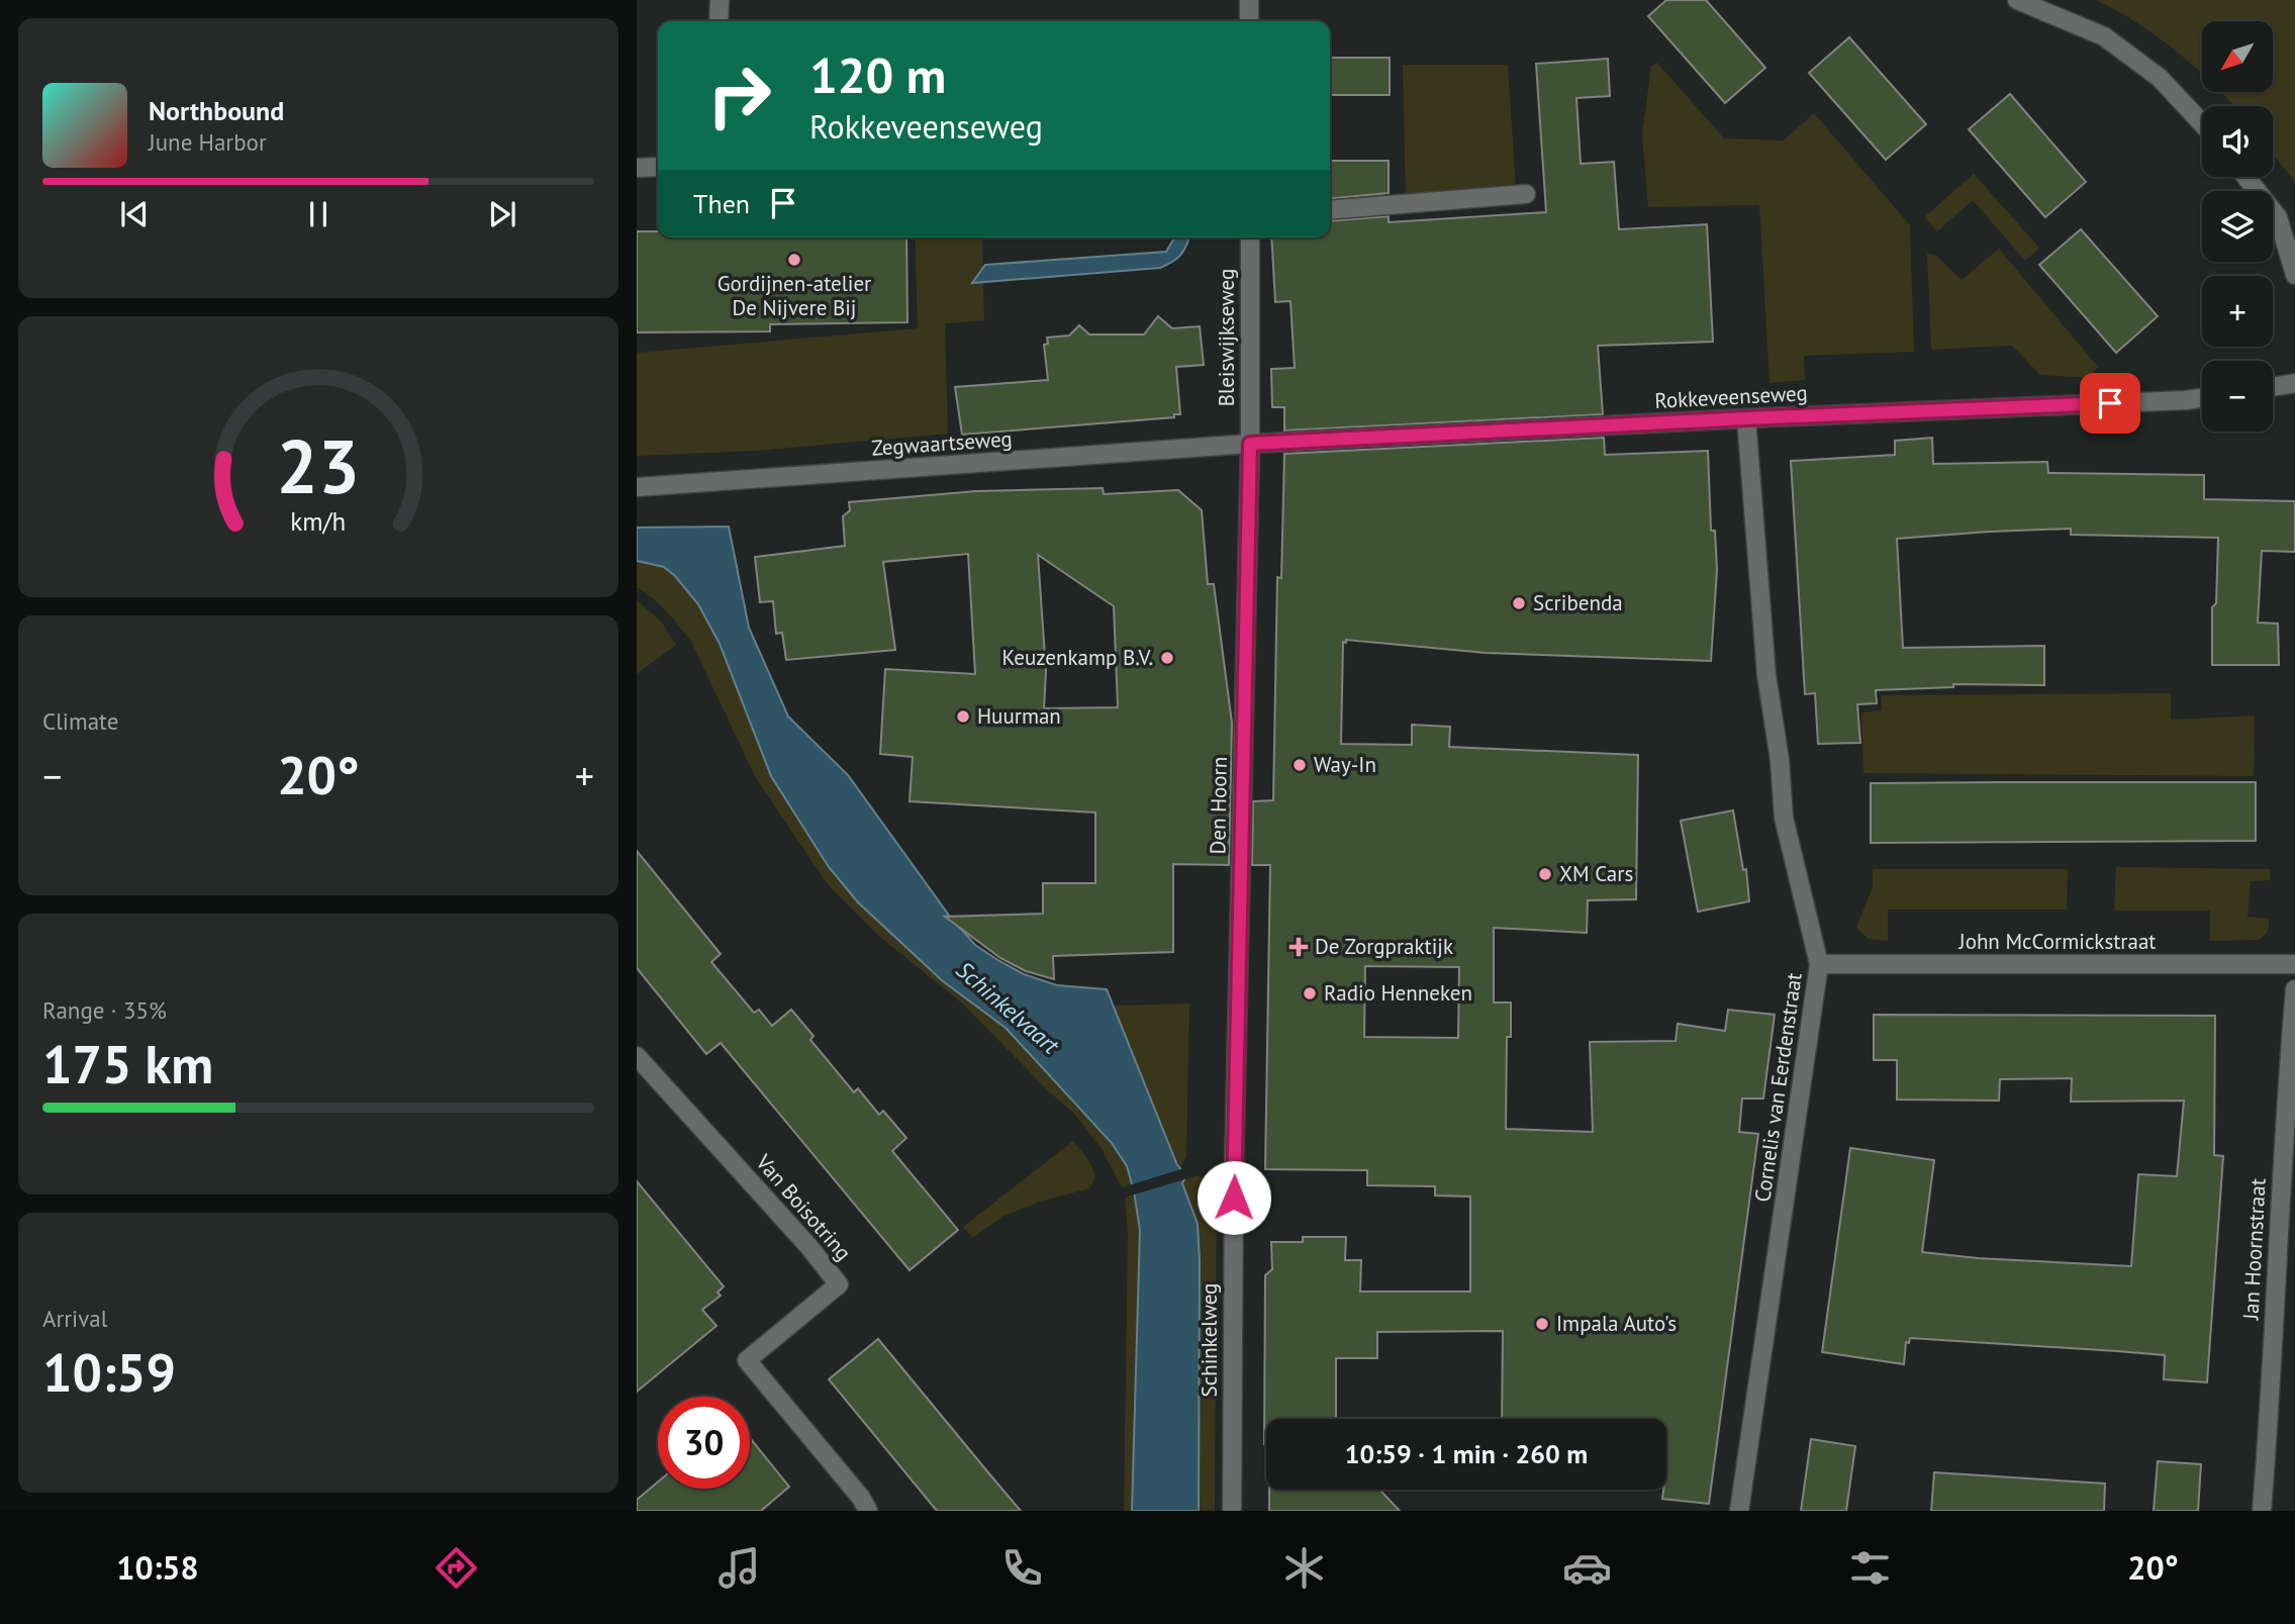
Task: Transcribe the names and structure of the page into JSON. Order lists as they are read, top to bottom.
{
  "streets": {
    "street": [
      "Bleiswijkseweg",
      "Rokkeveenseweg",
      "Zegwaartseweg",
      "Den Hoorn",
      "John McCormickstraat",
      "Cornelis van Eerdenstraat",
      "Van Boisotring",
      "Jan Hoornstraat",
      "Schinkelweg"
    ]
  },
  "crossings": [
    ["Bleiswijkseweg", "Rokkeveenseweg"],
    ["Bleiswijkseweg", "Zegwaartseweg"],
    ["Bleiswijkseweg", "Den Hoorn"],
    ["Rokkeveenseweg", "Zegwaartseweg"],
    ["Rokkeveenseweg", "Den Hoorn"],
    ["Rokkeveenseweg", "Cornelis van Eerdenstraat"],
    ["Zegwaartseweg", "Den Hoorn"],
    ["Den Hoorn", "Schinkelweg"],
    ["John McCormickstraat", "Cornelis van Eerdenstraat"]
  ],
  "water": ["Schinkelvaart"],
  "places": {
    "other": [
      "Gordijnen-atelier De Nijvere Bij",
      "Scribenda",
      "Keuzenkamp B.V.",
      "Huurman",
      "Way-In",
      "XM Cars",
      "Radio Henneken",
      "Impala Auto's"
    ],
    "health": ["De Zorgpraktijk"]
  },
  "north": "bottom left",
  "page": {
    "map_buttons": ["+", "−"],
    "turn": ["120 m", "Rokkeveenseweg"],
    "song": ["Northbound", "June Harbor"],
    "then": "Then",
    "tile": [
      "Climate",
      ["Range · 35%", "175 km"],
      ["Arrival", "10:59"]
    ],
    "heat": ["−", "20°", "+"],
    "limit": "30",
    "trip": "10:59 · 1 min · 260 m",
    "tabs": ["10:58", "20°"],
    "gauge": ["23", "km/h"]
  }
}
